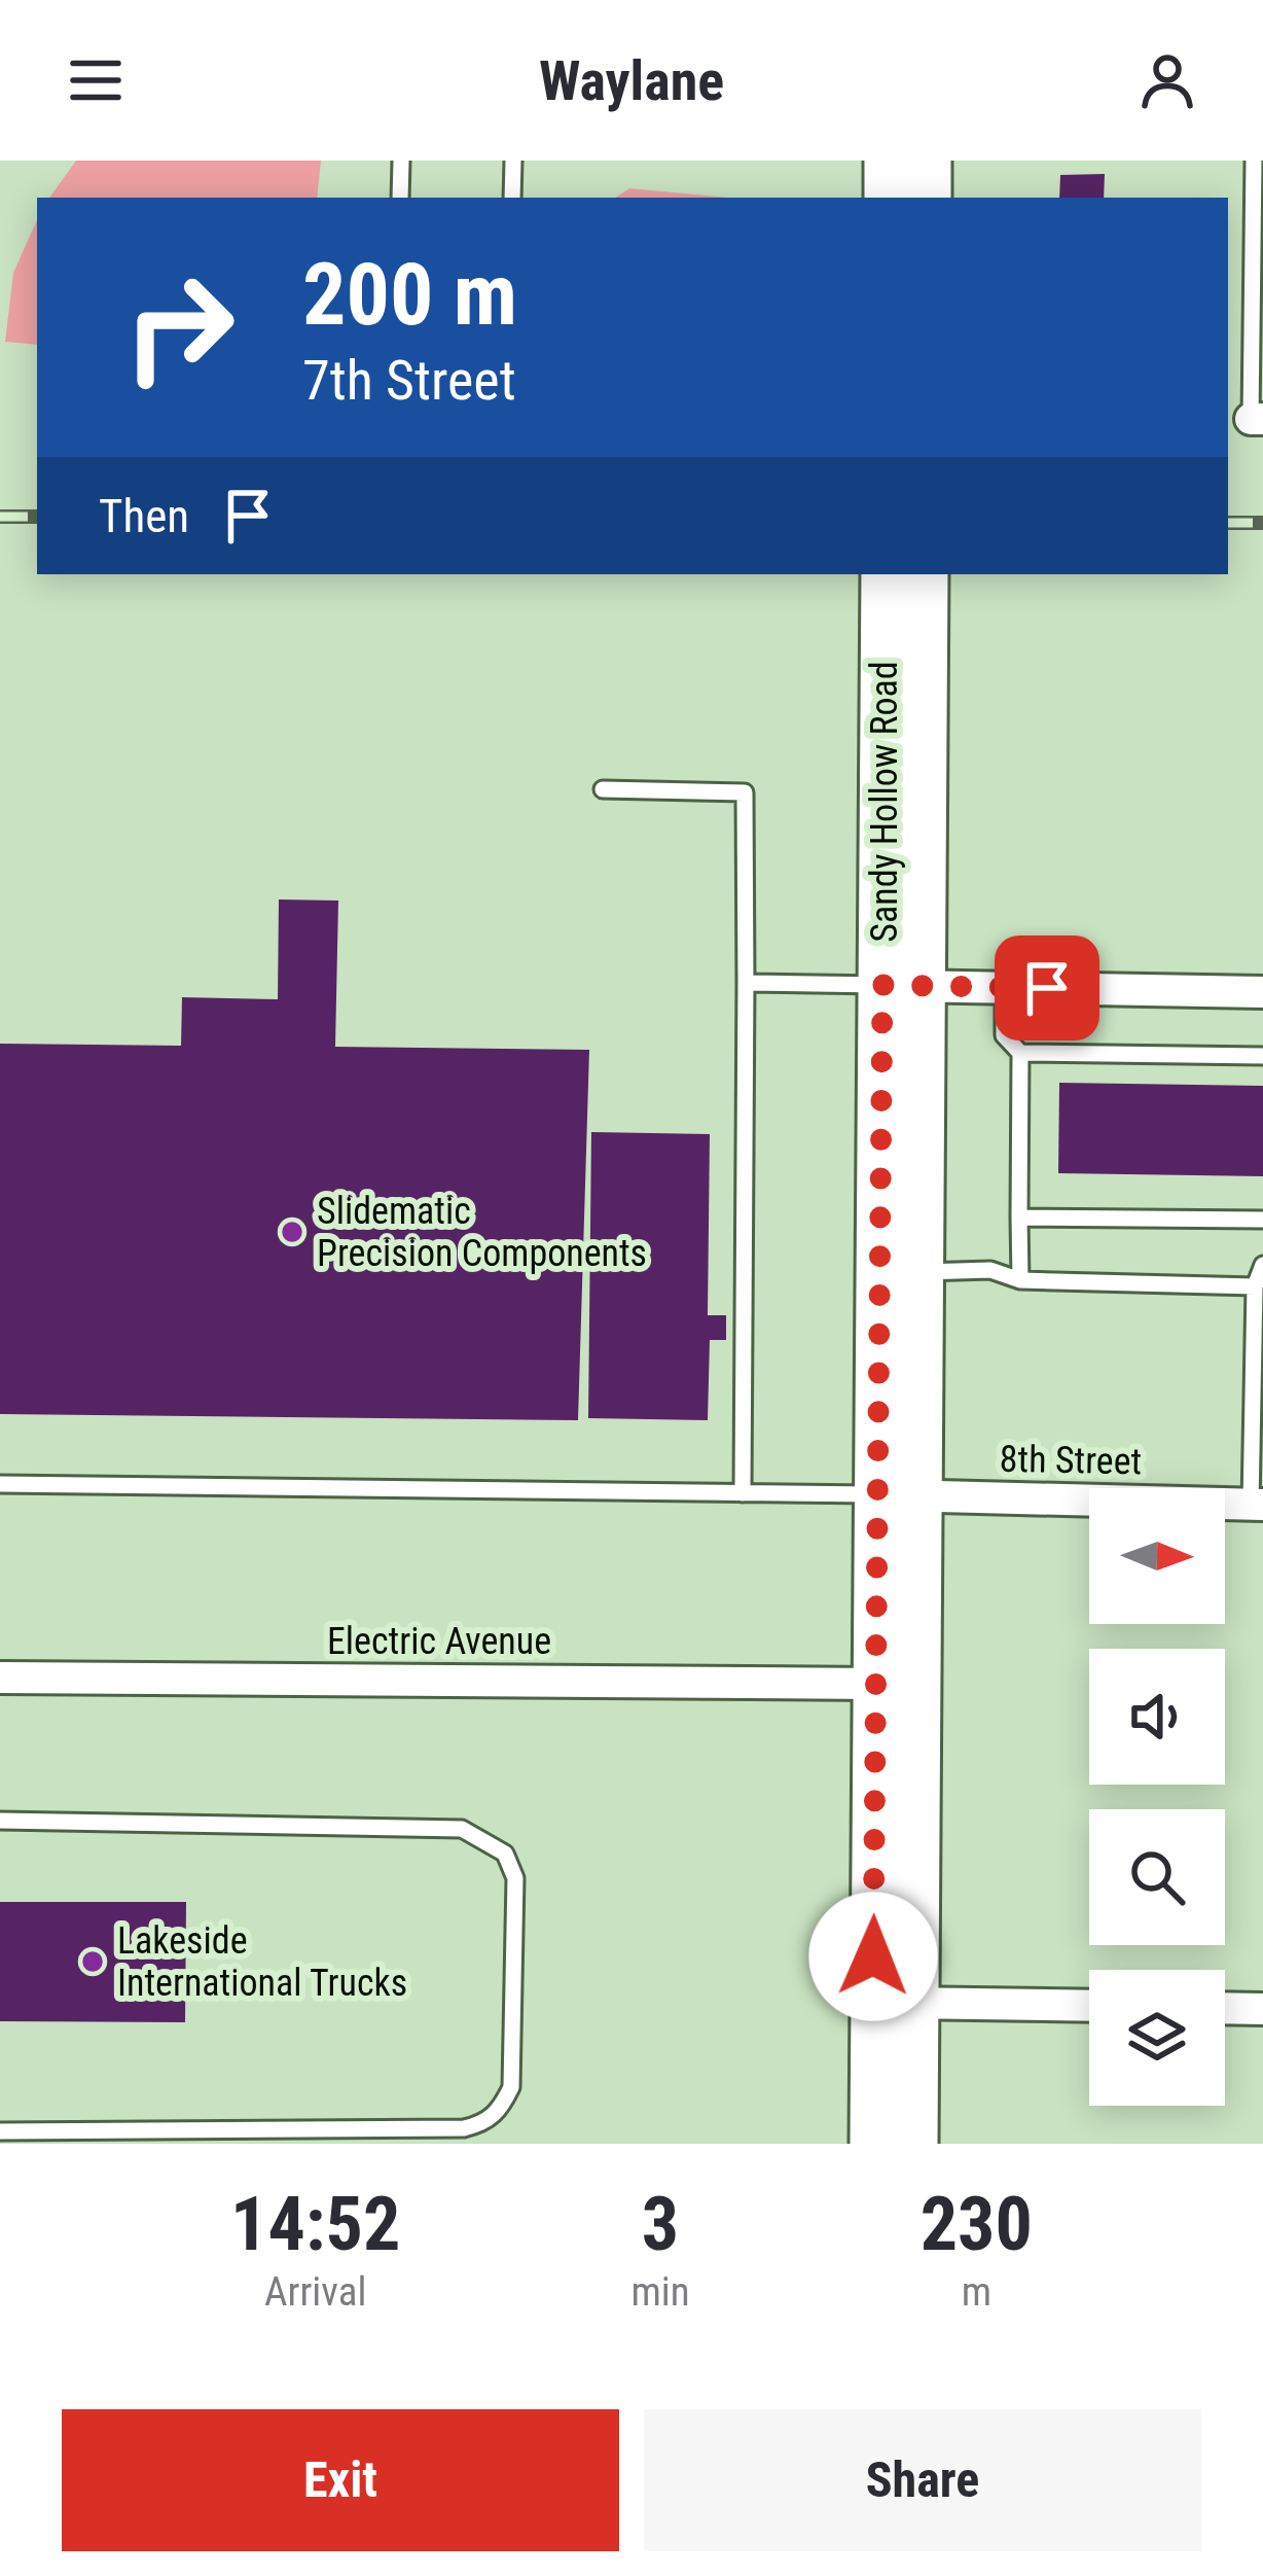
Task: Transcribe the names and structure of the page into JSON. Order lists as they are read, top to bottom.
{
  "streets": {
    "street": ["Sandy Hollow Road", "8th Street", "Electric Avenue"]
  },
  "crossings": [
    ["Sandy Hollow Road", "8th Street"],
    ["Sandy Hollow Road", "Electric Avenue"]
  ],
  "places": ["Slidematic Precision Components", "Lakeside International Trucks"],
  "north": "right",
  "page": {
    "header": "Waylane",
    "turn": ["200 m", "7th Street"],
    "then": "Then",
    "eta": [
      "14:52",
      "Arrival",
      "3",
      "min",
      "230",
      "m"
    ],
    "buttons": ["Exit", "Share"]
  }
}
